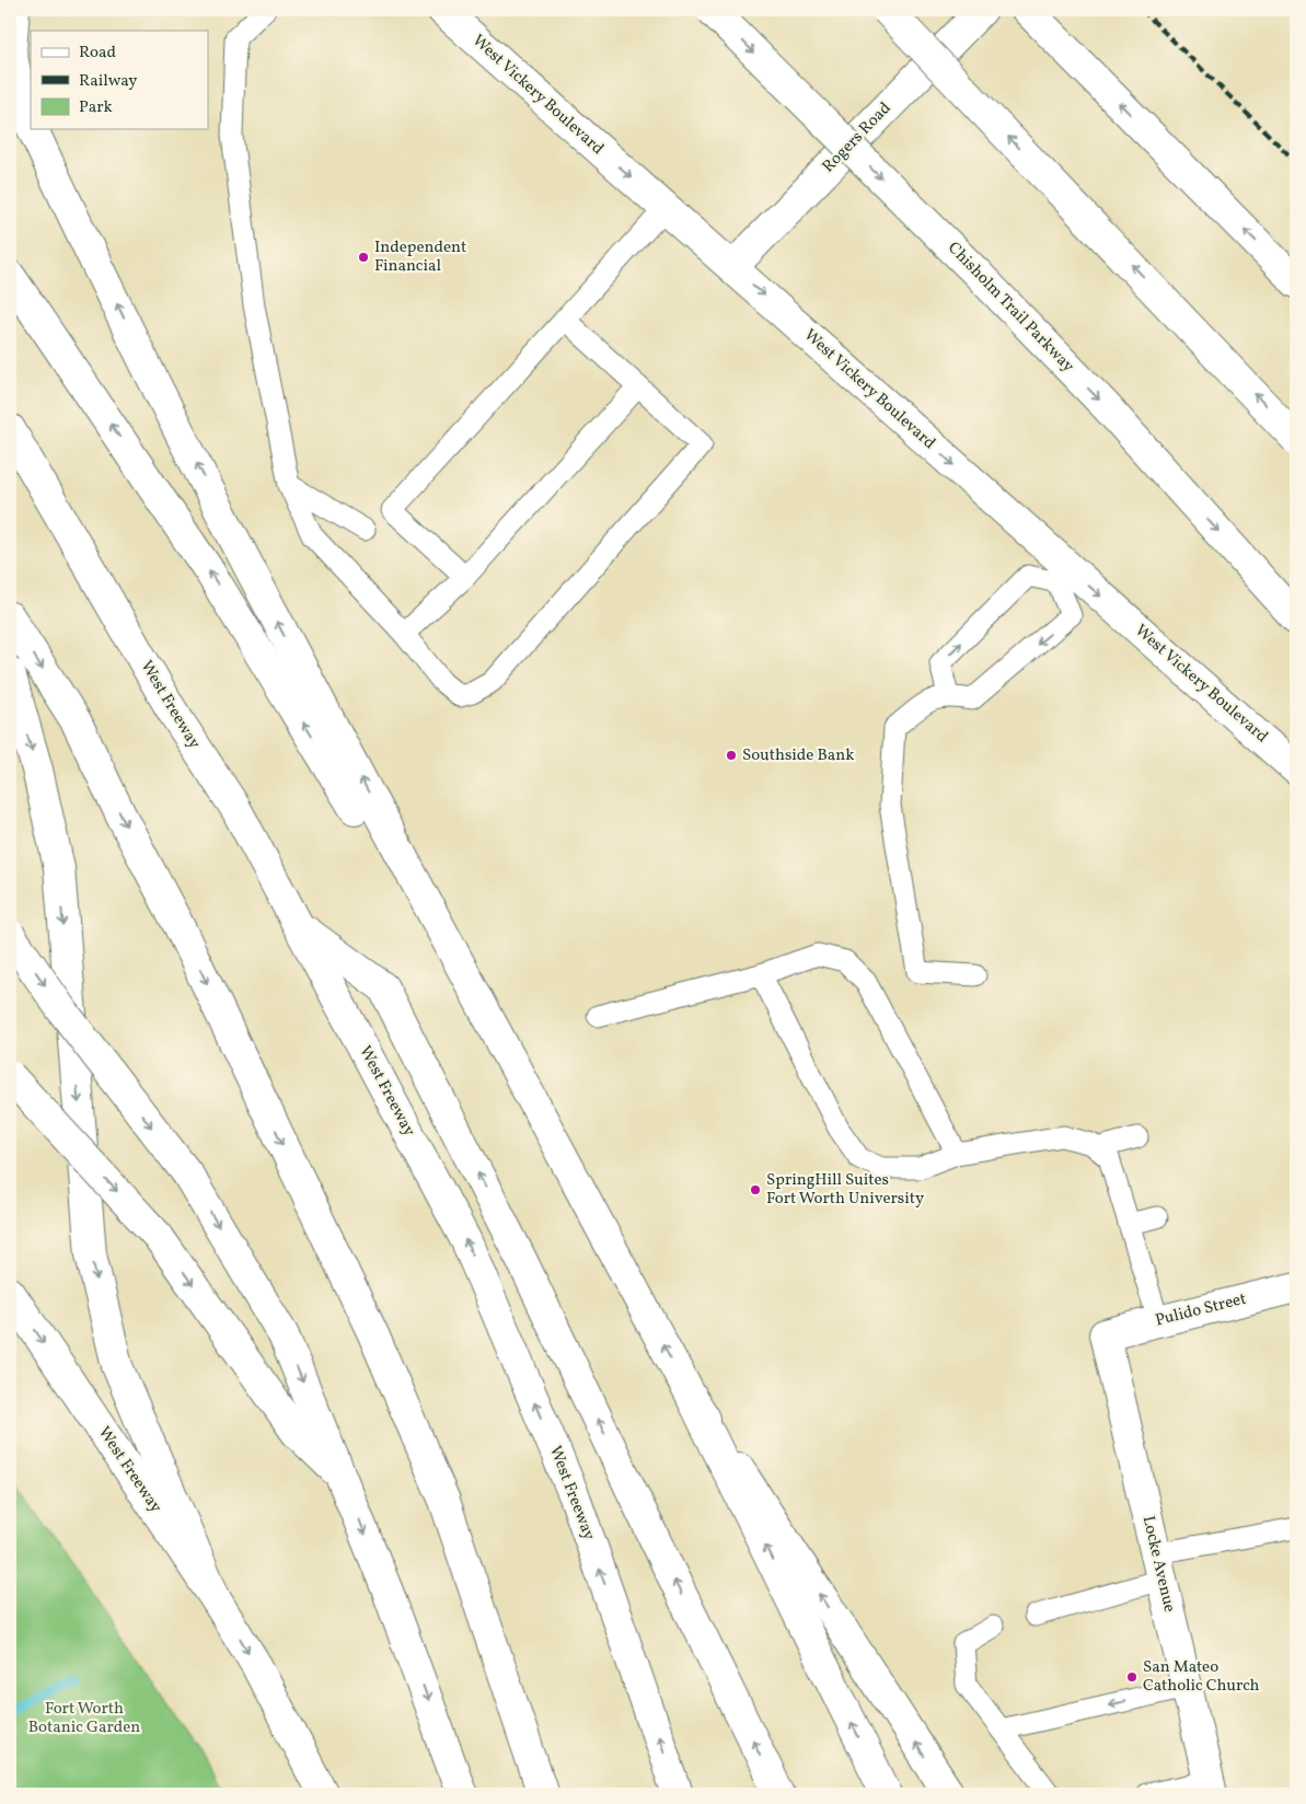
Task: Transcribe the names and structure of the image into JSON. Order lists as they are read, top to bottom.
{
  "streets": {
    "main road": [
      "West Vickery Boulevard",
      "Rogers Road",
      "Chisholm Trail Parkway",
      "West Freeway",
      "Pulido Street",
      "Locke Avenue"
    ]
  },
  "crossings": [
    ["West Vickery Boulevard", "Rogers Road"],
    ["Pulido Street", "Locke Avenue"]
  ],
  "one_way": ["West Vickery Boulevard"],
  "parks": ["Fort Worth Botanic Garden"],
  "places": [
    "Independent Financial",
    "Southside Bank",
    "SpringHill Suites Fort Worth University",
    "San Mateo Catholic Church"
  ],
  "legend": ["Road", "Railway", "Park"]
}
